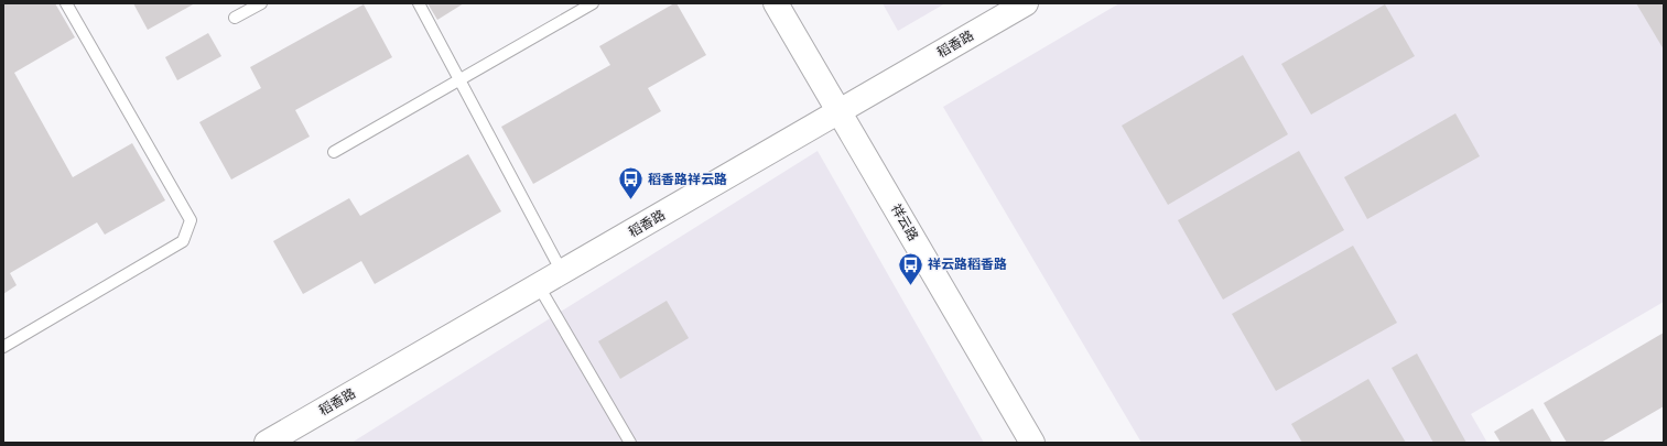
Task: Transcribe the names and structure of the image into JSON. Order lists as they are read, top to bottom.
{
  "streets": {
    "street": ["稻香路", "祥云路"]
  },
  "crossings": [
    ["稻香路", "祥云路"]
  ],
  "places": {
    "bus stop": ["稻香路祥云路", "祥云路稻香路"]
  }
}
